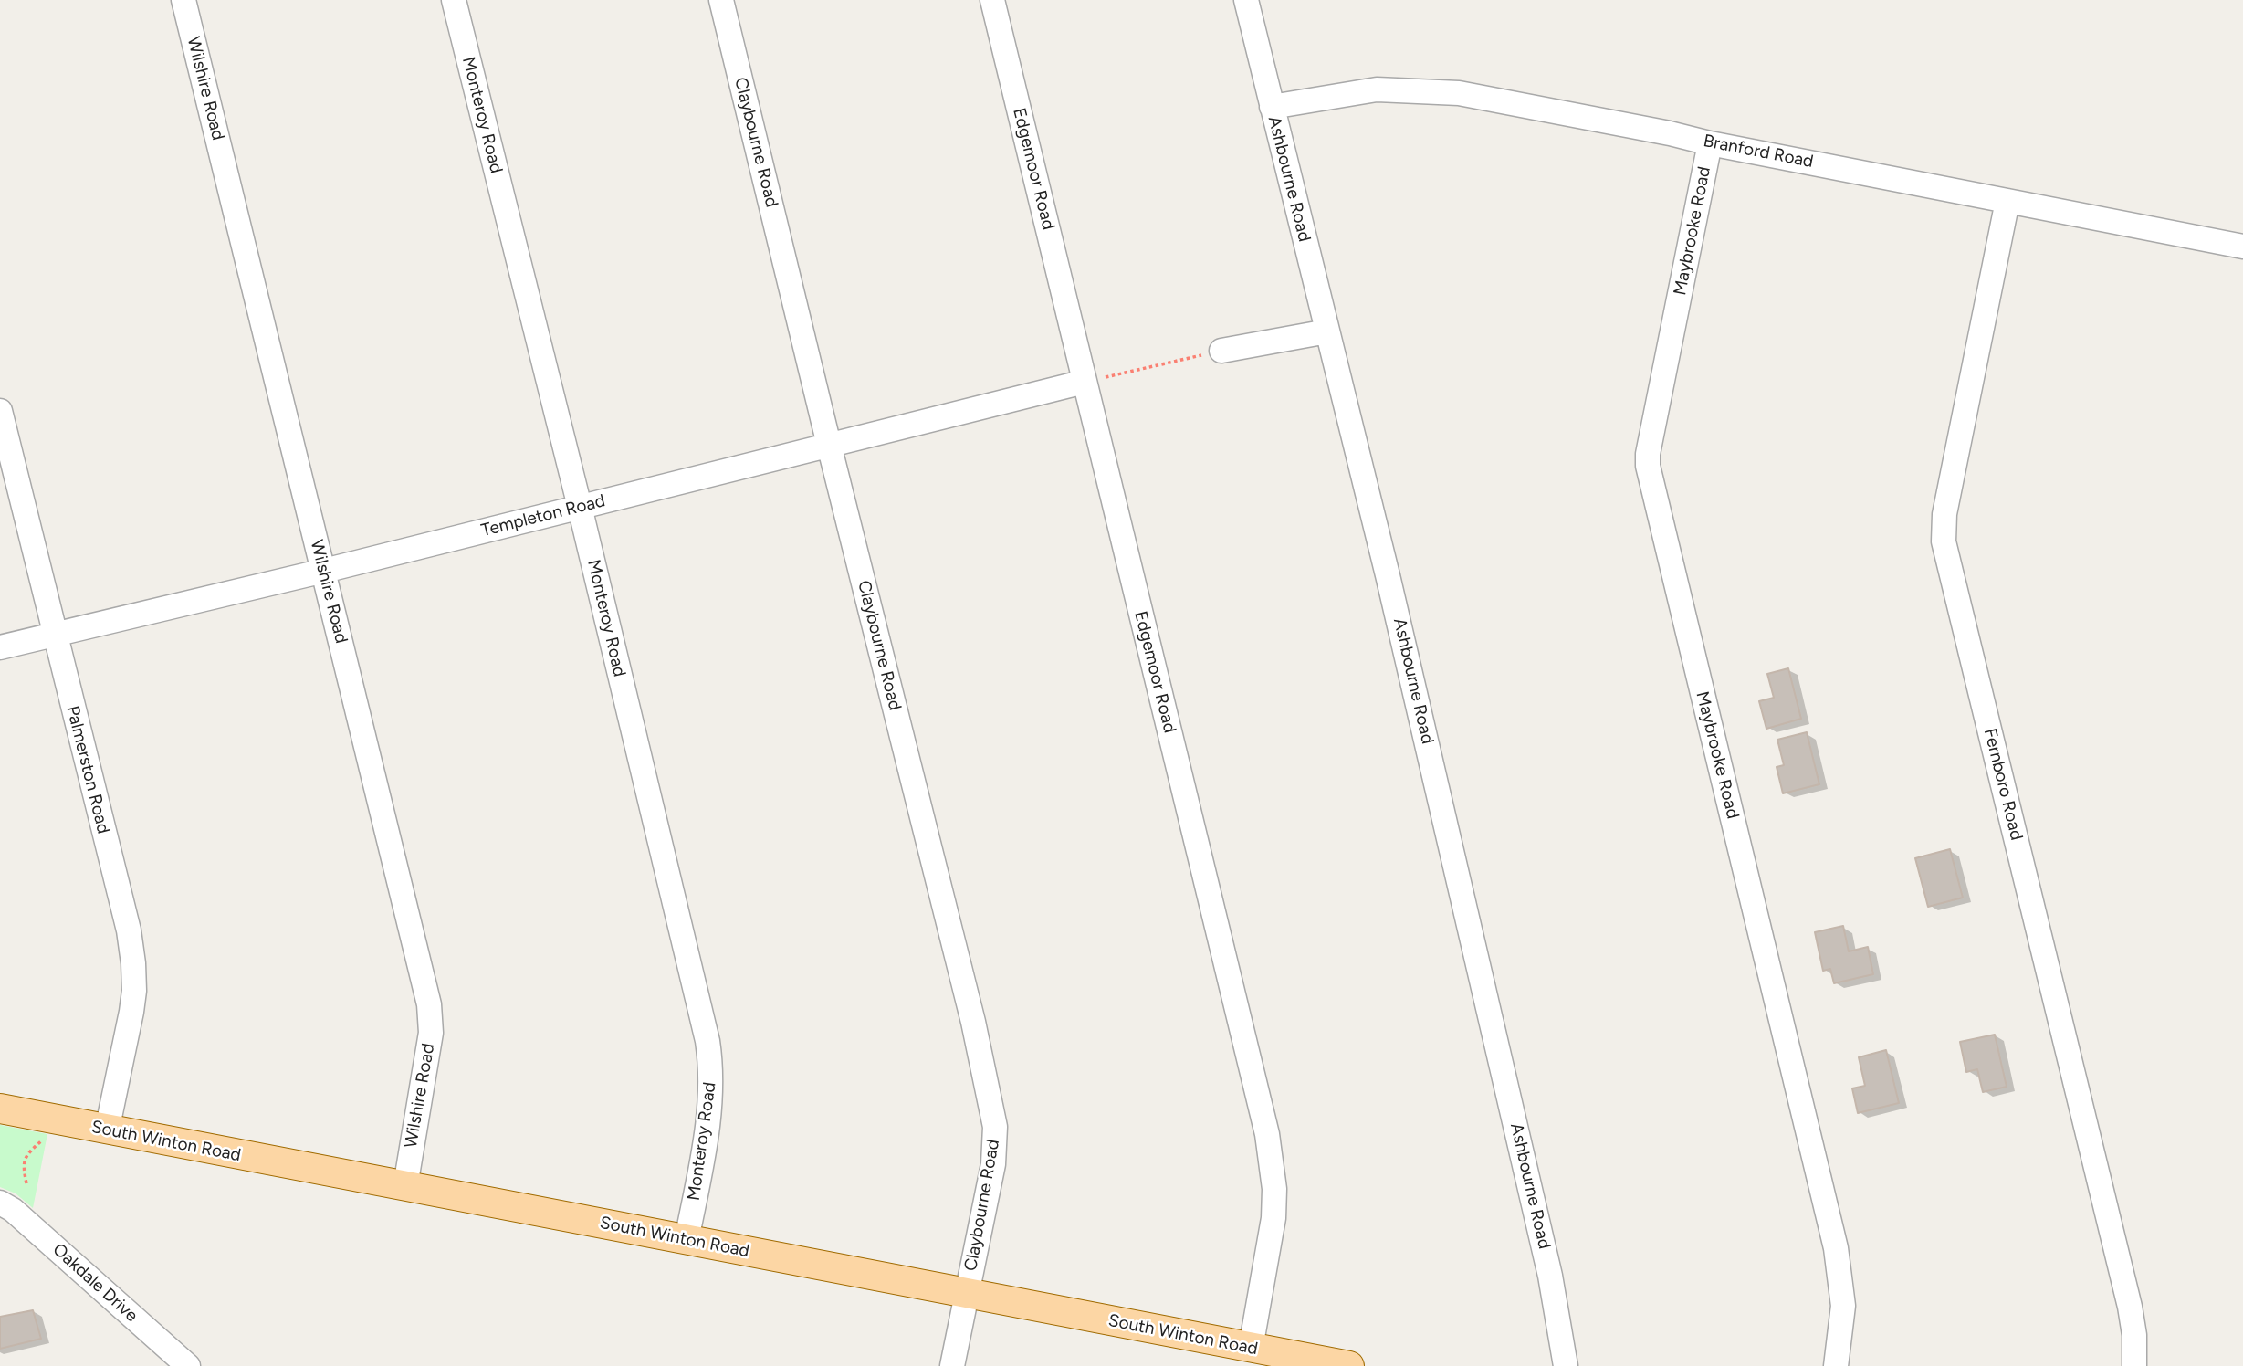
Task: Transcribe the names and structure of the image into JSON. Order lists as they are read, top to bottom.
{
  "streets": {
    "main road": ["South Winton Road"],
    "street": [
      "Wilshire Road",
      "Monteroy Road",
      "Claybourne Road",
      "Branford Road",
      "Edgemoor Road",
      "Ashbourne Road",
      "Maybrooke Road",
      "Templeton Road",
      "Palmerston Road",
      "Fernboro Road",
      "Oakdale Drive"
    ]
  },
  "crossings": [
    ["Wilshire Road", "Templeton Road"],
    ["Wilshire Road", "South Winton Road"],
    ["Monteroy Road", "Templeton Road"],
    ["Monteroy Road", "South Winton Road"],
    ["Claybourne Road", "Templeton Road"],
    ["Claybourne Road", "South Winton Road"],
    ["Branford Road", "Ashbourne Road"],
    ["Branford Road", "Maybrooke Road"],
    ["Branford Road", "Fernboro Road"],
    ["Edgemoor Road", "Templeton Road"],
    ["Edgemoor Road", "South Winton Road"],
    ["Templeton Road", "Palmerston Road"],
    ["Palmerston Road", "South Winton Road"]
  ]
}
